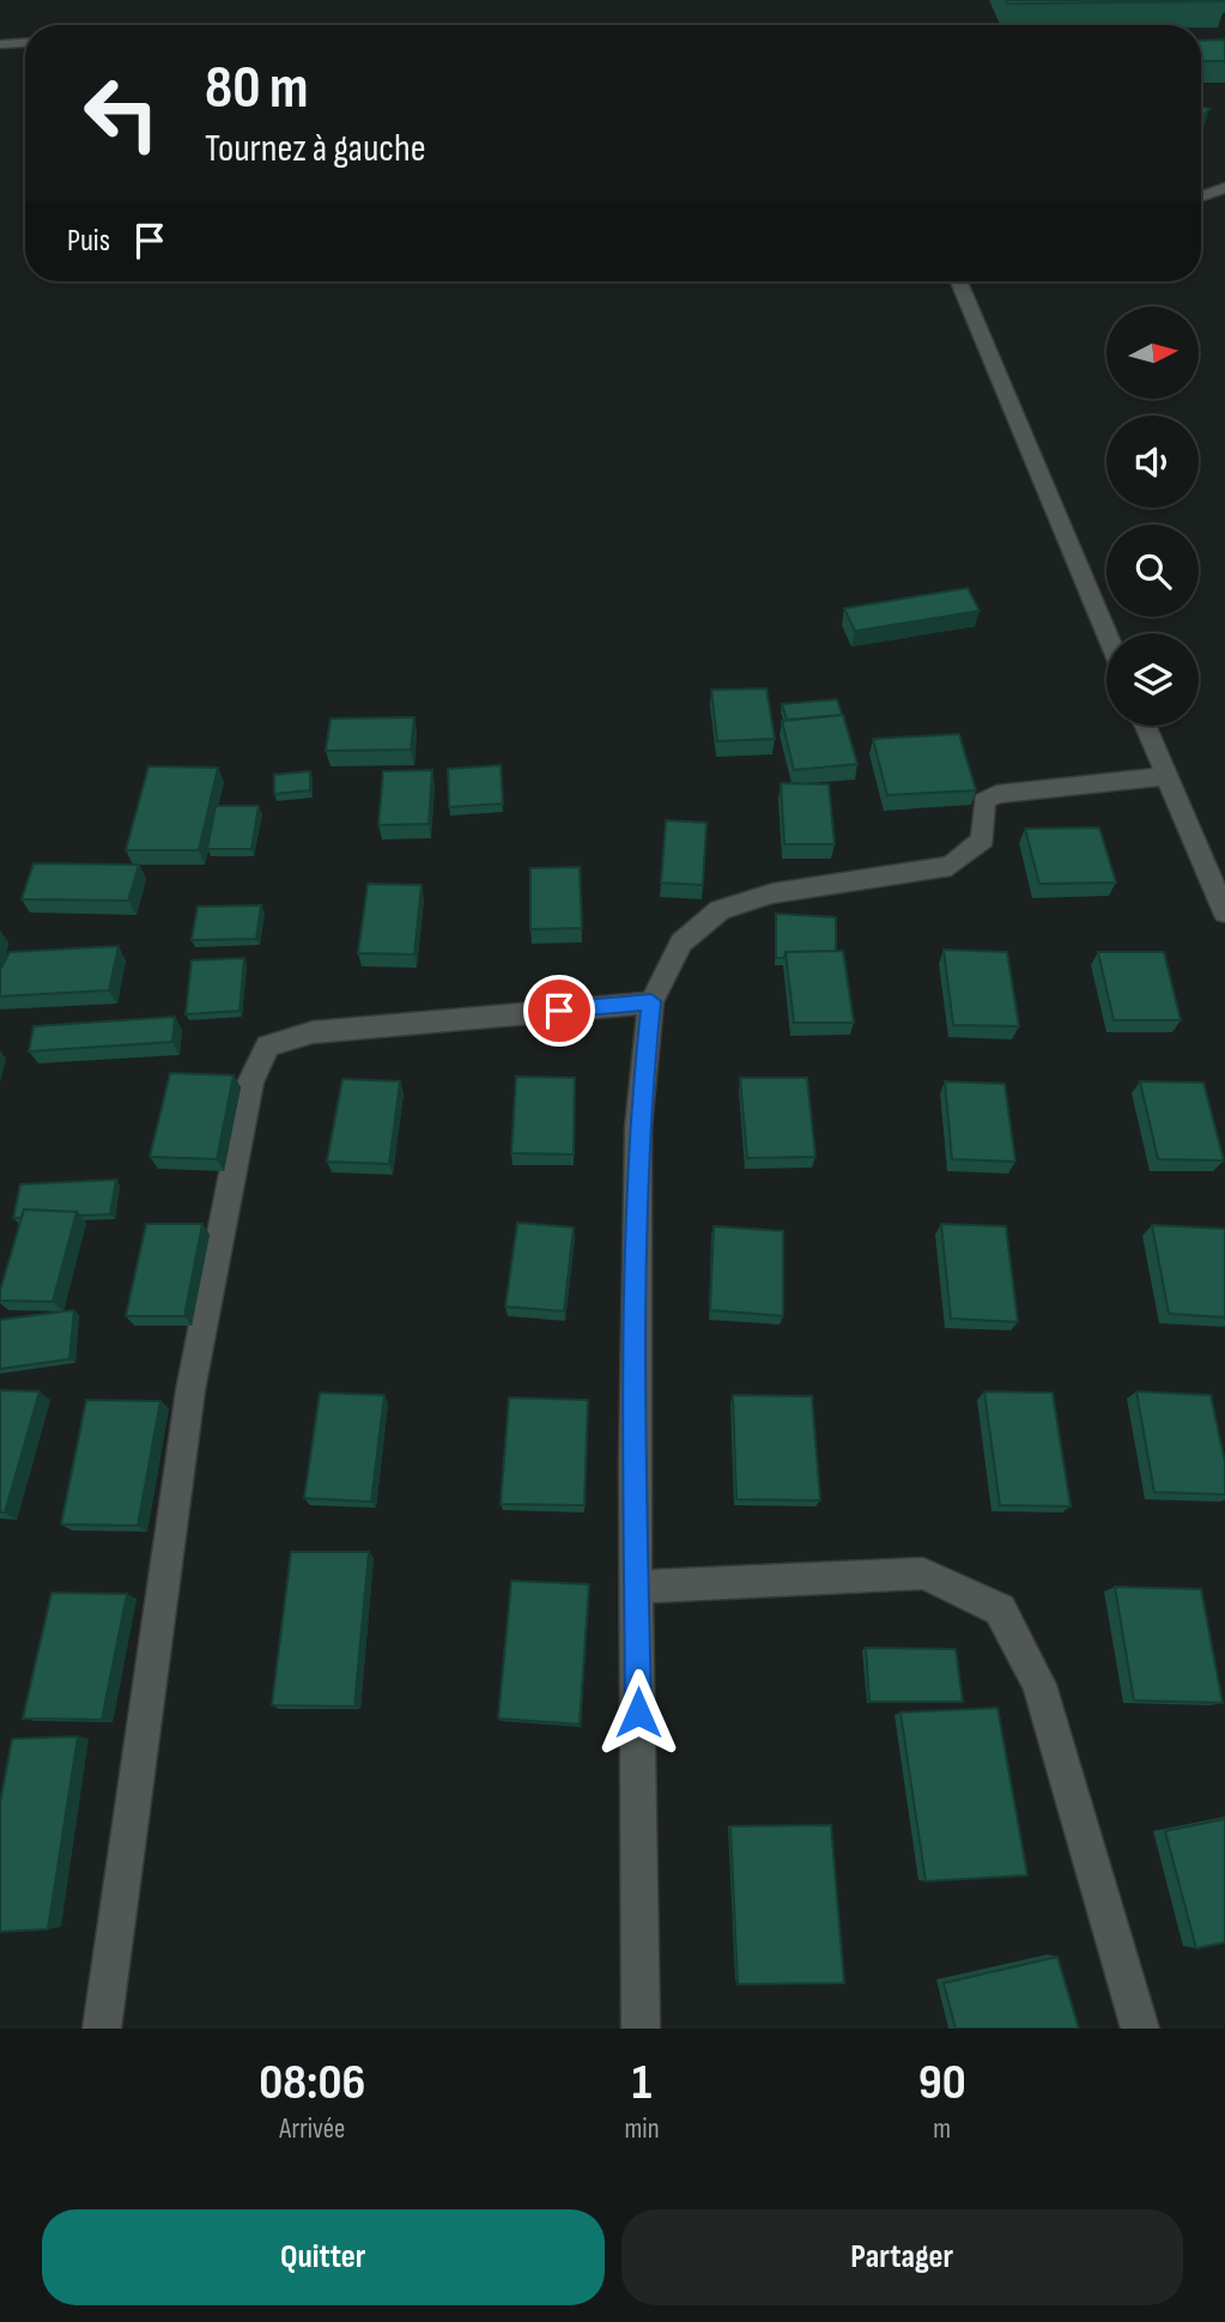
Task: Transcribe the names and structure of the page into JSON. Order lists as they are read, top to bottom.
{
  "north": "right",
  "page": {
    "turn": ["80 m", "Tournez à gauche"],
    "then": "Puis",
    "eta": [
      "08:06",
      "Arrivée",
      "1",
      "min",
      "90",
      "m"
    ],
    "buttons": ["Quitter", "Partager"]
  }
}
